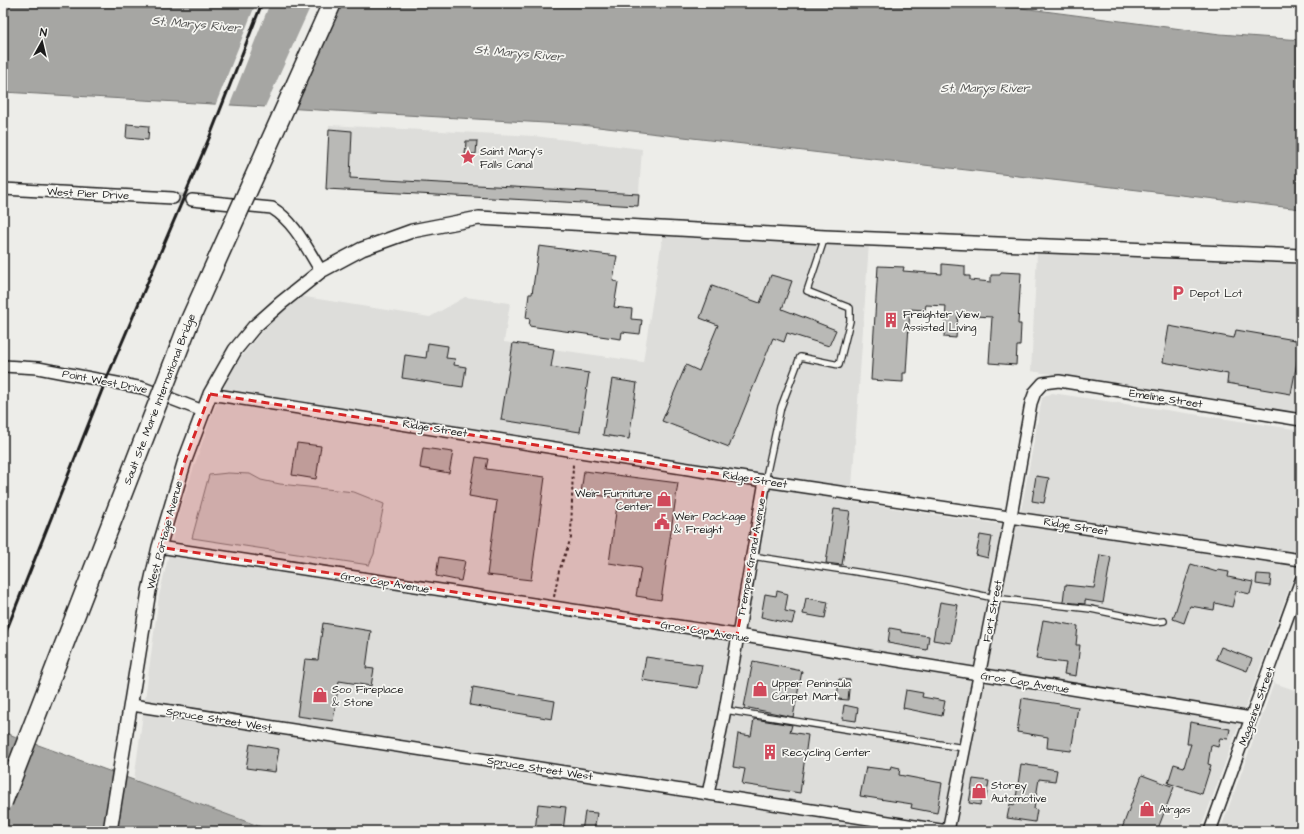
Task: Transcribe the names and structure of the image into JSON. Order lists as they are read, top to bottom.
{
  "streets": {
    "highway": ["Sault Ste. Marie International Bridge"],
    "street": [
      "West Pier Drive",
      "Point West Drive",
      "Emeline Street",
      "Ridge Street",
      "West Portage Avenue",
      "Trempes Grand Avenue",
      "Gros Cap Avenue",
      "Fort Street",
      "Magazine Street",
      "Spruce Street West"
    ]
  },
  "crossings": [
    ["Point West Drive", "West Portage Avenue"],
    ["Emeline Street", "Fort Street"],
    ["Ridge Street", "West Portage Avenue"],
    ["Ridge Street", "Trempes Grand Avenue"],
    ["Ridge Street", "Fort Street"],
    ["West Portage Avenue", "Trempes Grand Avenue"],
    ["West Portage Avenue", "Gros Cap Avenue"],
    ["West Portage Avenue", "Spruce Street West"],
    ["Trempes Grand Avenue", "Gros Cap Avenue"],
    ["Trempes Grand Avenue", "Spruce Street West"],
    ["Gros Cap Avenue", "Fort Street"],
    ["Gros Cap Avenue", "Magazine Street"],
    ["Fort Street", "Spruce Street West"]
  ],
  "water": ["St. Marys River"],
  "places": {
    "place": ["Saint Mary's Falls Canal"],
    "parking": ["Depot Lot"],
    "building": ["Freighter View Assisted Living", "Recycling Center"],
    "shop": [
      "Weir Furniture Center",
      "Upper Peninsula Carpet Mart",
      "Soo Fireplace & Stone",
      "Storey Automotive",
      "Airgas"
    ],
    "public building": ["Weir Package & Freight"]
  },
  "north": "top"
}
